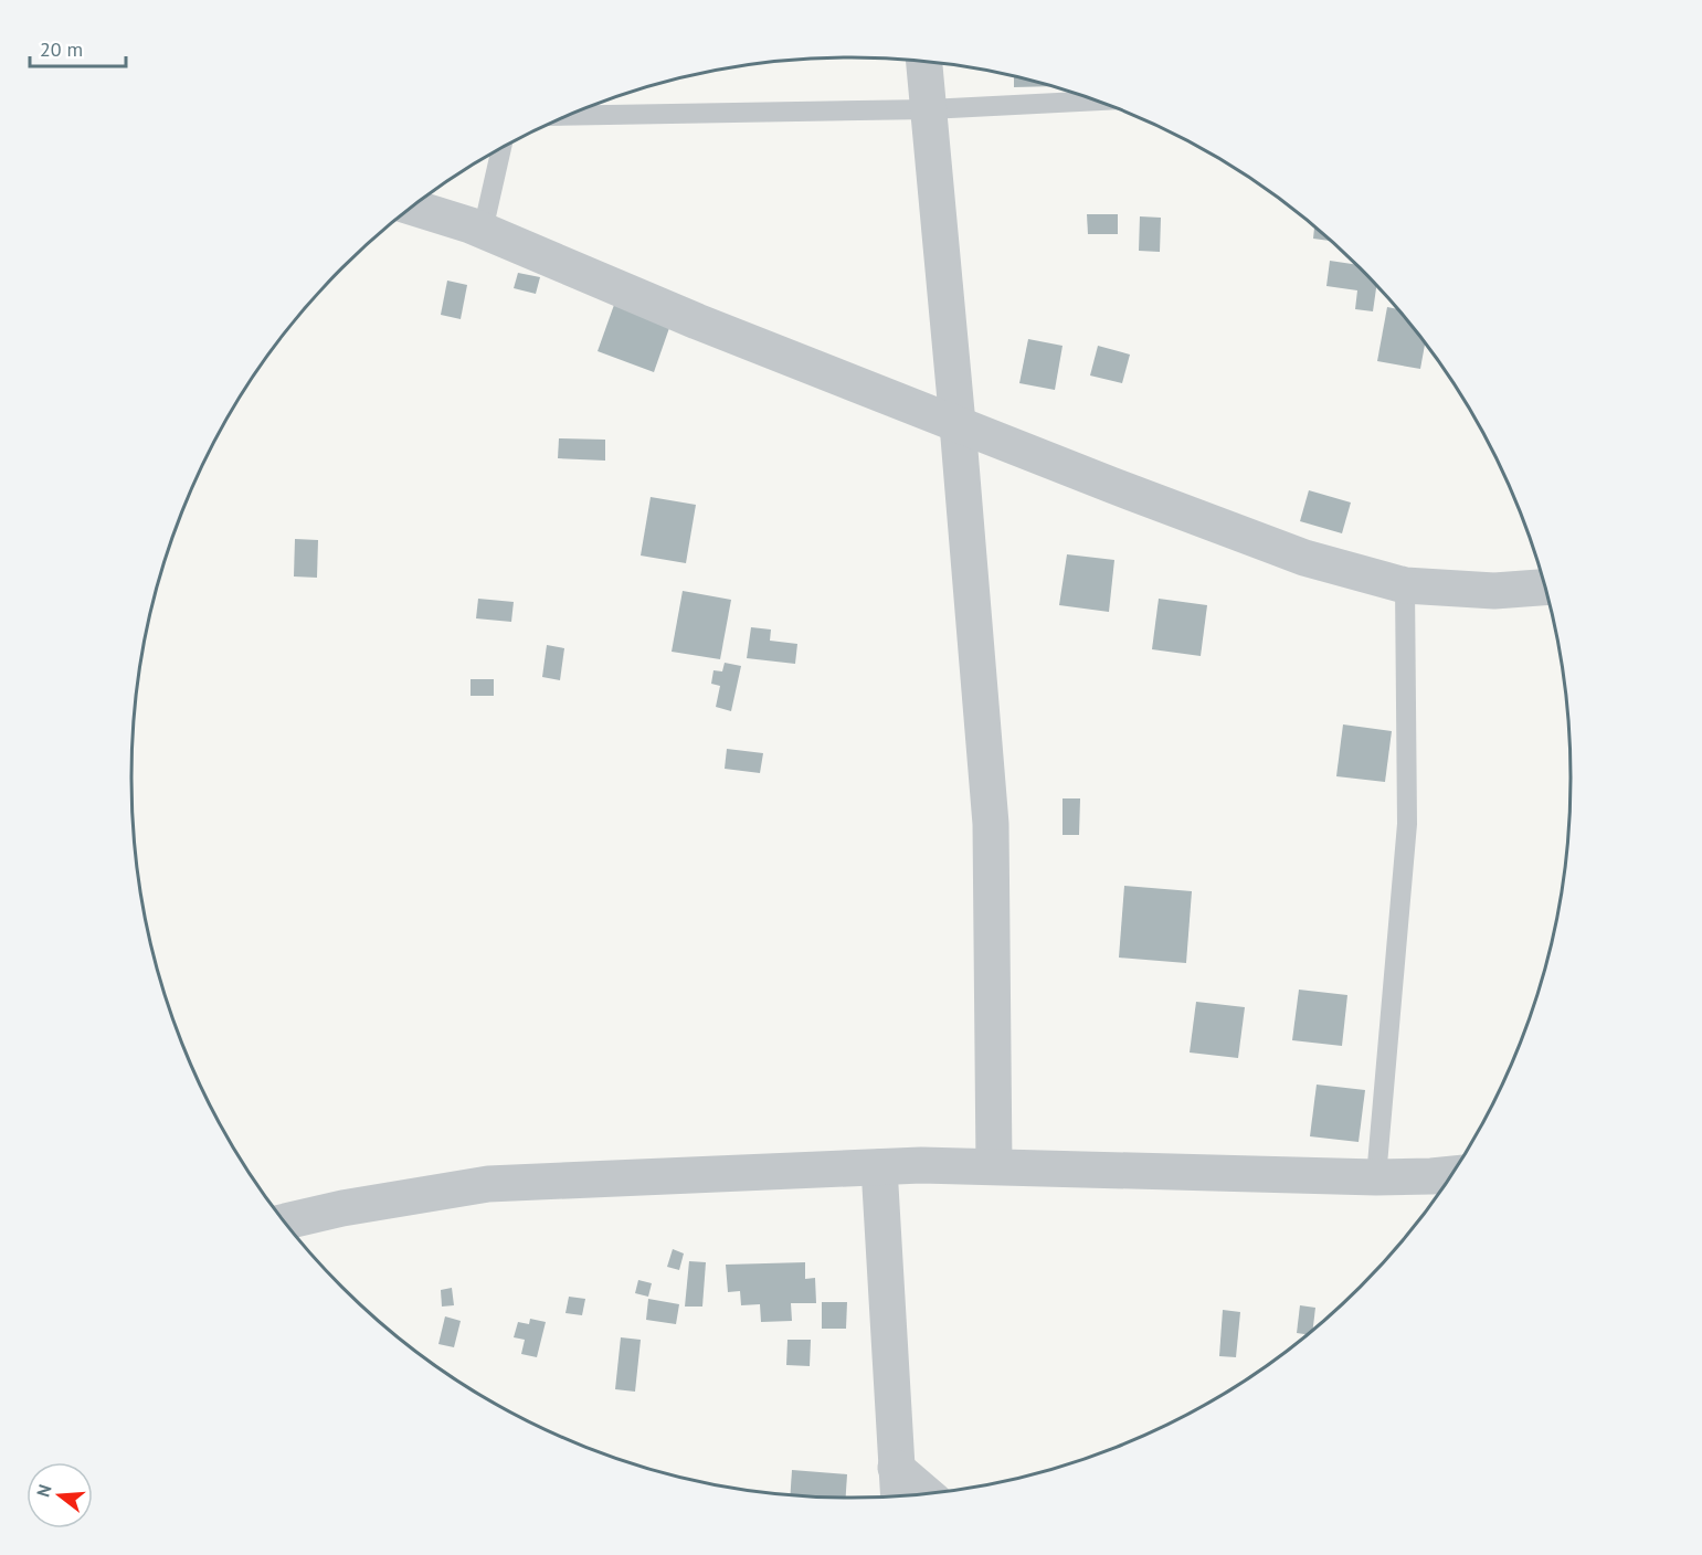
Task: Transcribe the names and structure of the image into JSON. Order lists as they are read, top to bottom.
{
  "scale_bar": "20 m",
  "north": "left"
}
